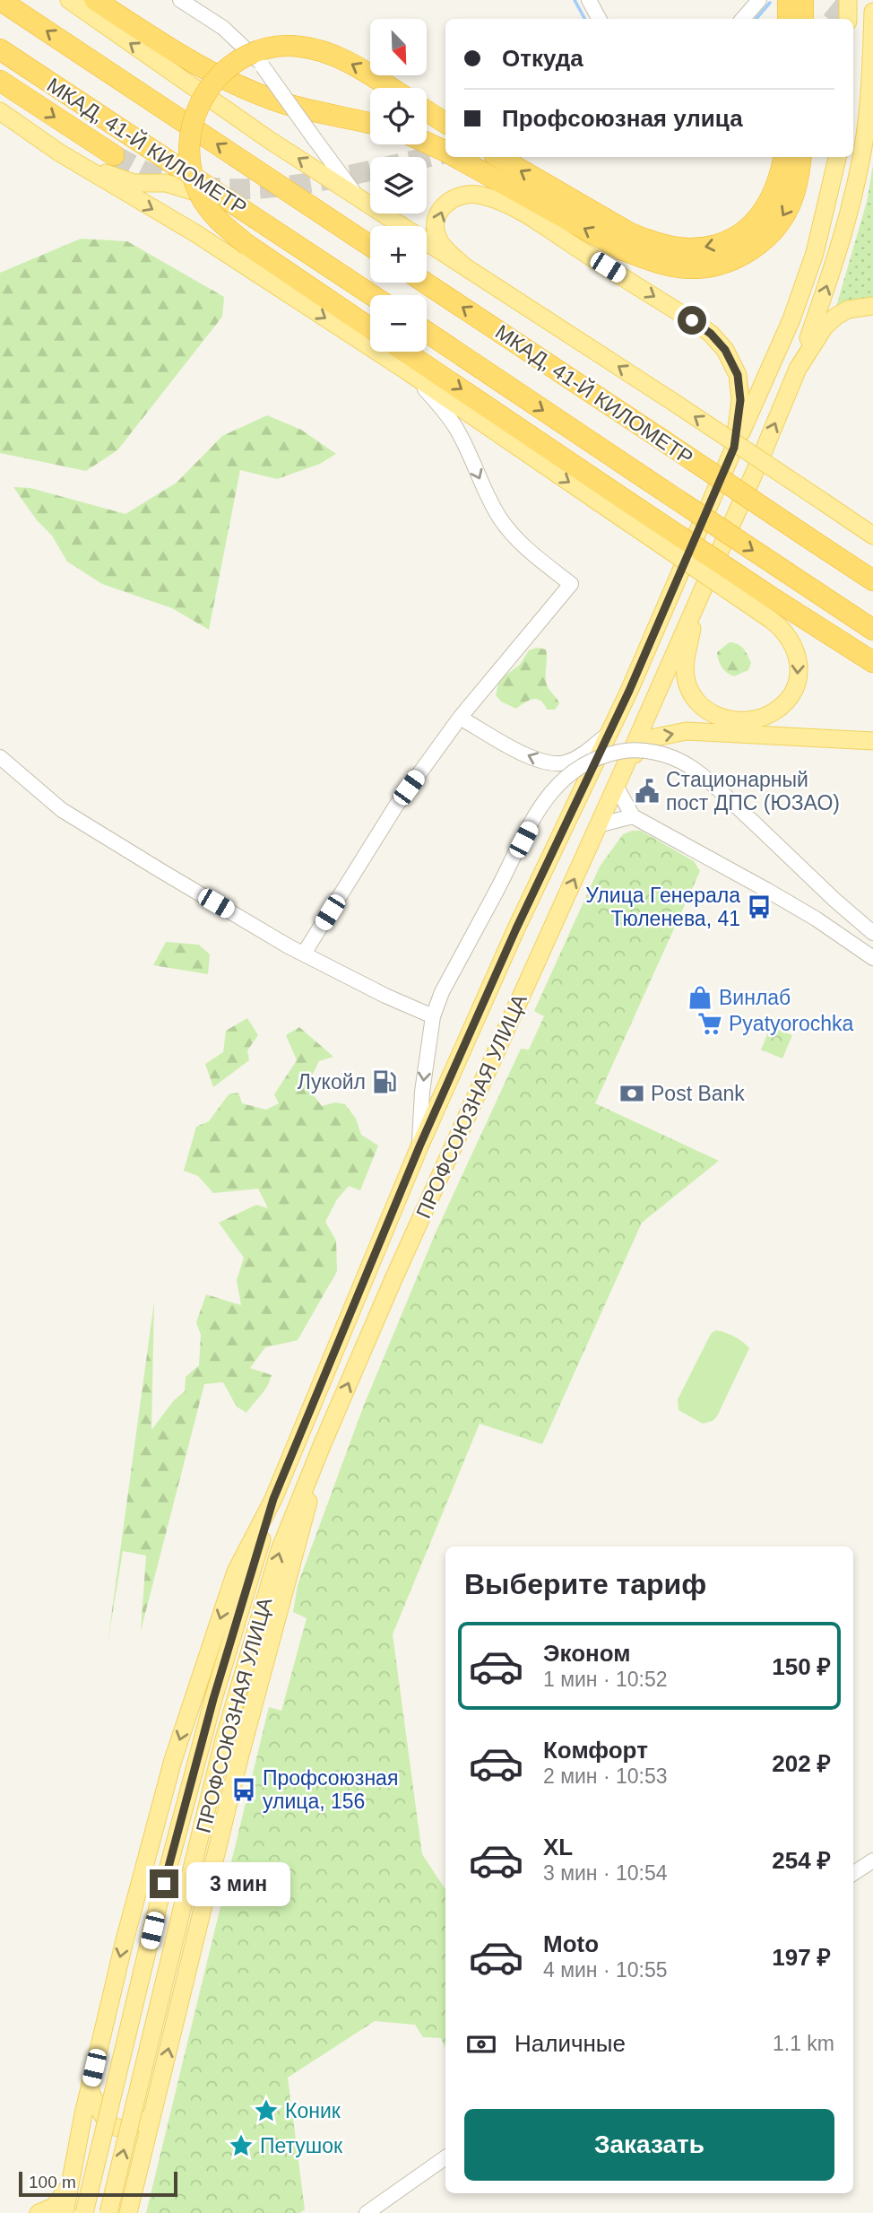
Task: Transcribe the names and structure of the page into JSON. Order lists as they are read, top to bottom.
{
  "streets": {
    "highway": ["МКАД, 41-Й КИЛОМЕТР"],
    "main road": ["ПРОФСОЮЗНАЯ УЛИЦА"]
  },
  "places": {
    "public building": ["Стационарный пост ДПС (ЮЗАО)"],
    "bus stop": ["Улица Генерала Тюленева, 41", "Профсоюзная улица, 156"],
    "shop": ["Винлаб"],
    "supermarket": ["Pyatyorochka"],
    "fuel station": ["Лукойл"],
    "bank": ["Post Bank"],
    "place": ["Коник", "Петушок"]
  },
  "scale_bar": "100 m",
  "north": "bottom right",
  "page": {
    "map_buttons": ["+", "−"],
    "banner": ["Откуда", "Профсоюзная улица"],
    "heading": "Выберите тариф",
    "list": [
      {
        "name": "Эконом",
        "note": "1 мин · 10:52",
        "value": "150 ₽"
      },
      {
        "name": "Комфорт",
        "note": "2 мин · 10:53",
        "value": "202 ₽"
      },
      {
        "name": "XL",
        "note": "3 мин · 10:54",
        "value": "254 ₽"
      },
      {
        "name": "Moto",
        "note": "4 мин · 10:55",
        "value": "197 ₽"
      }
    ],
    "bubble": "3 мин",
    "pay": ["Наличные", "1.1 km"],
    "buttons": "Заказать",
    "scale": "100 m"
  }
}
